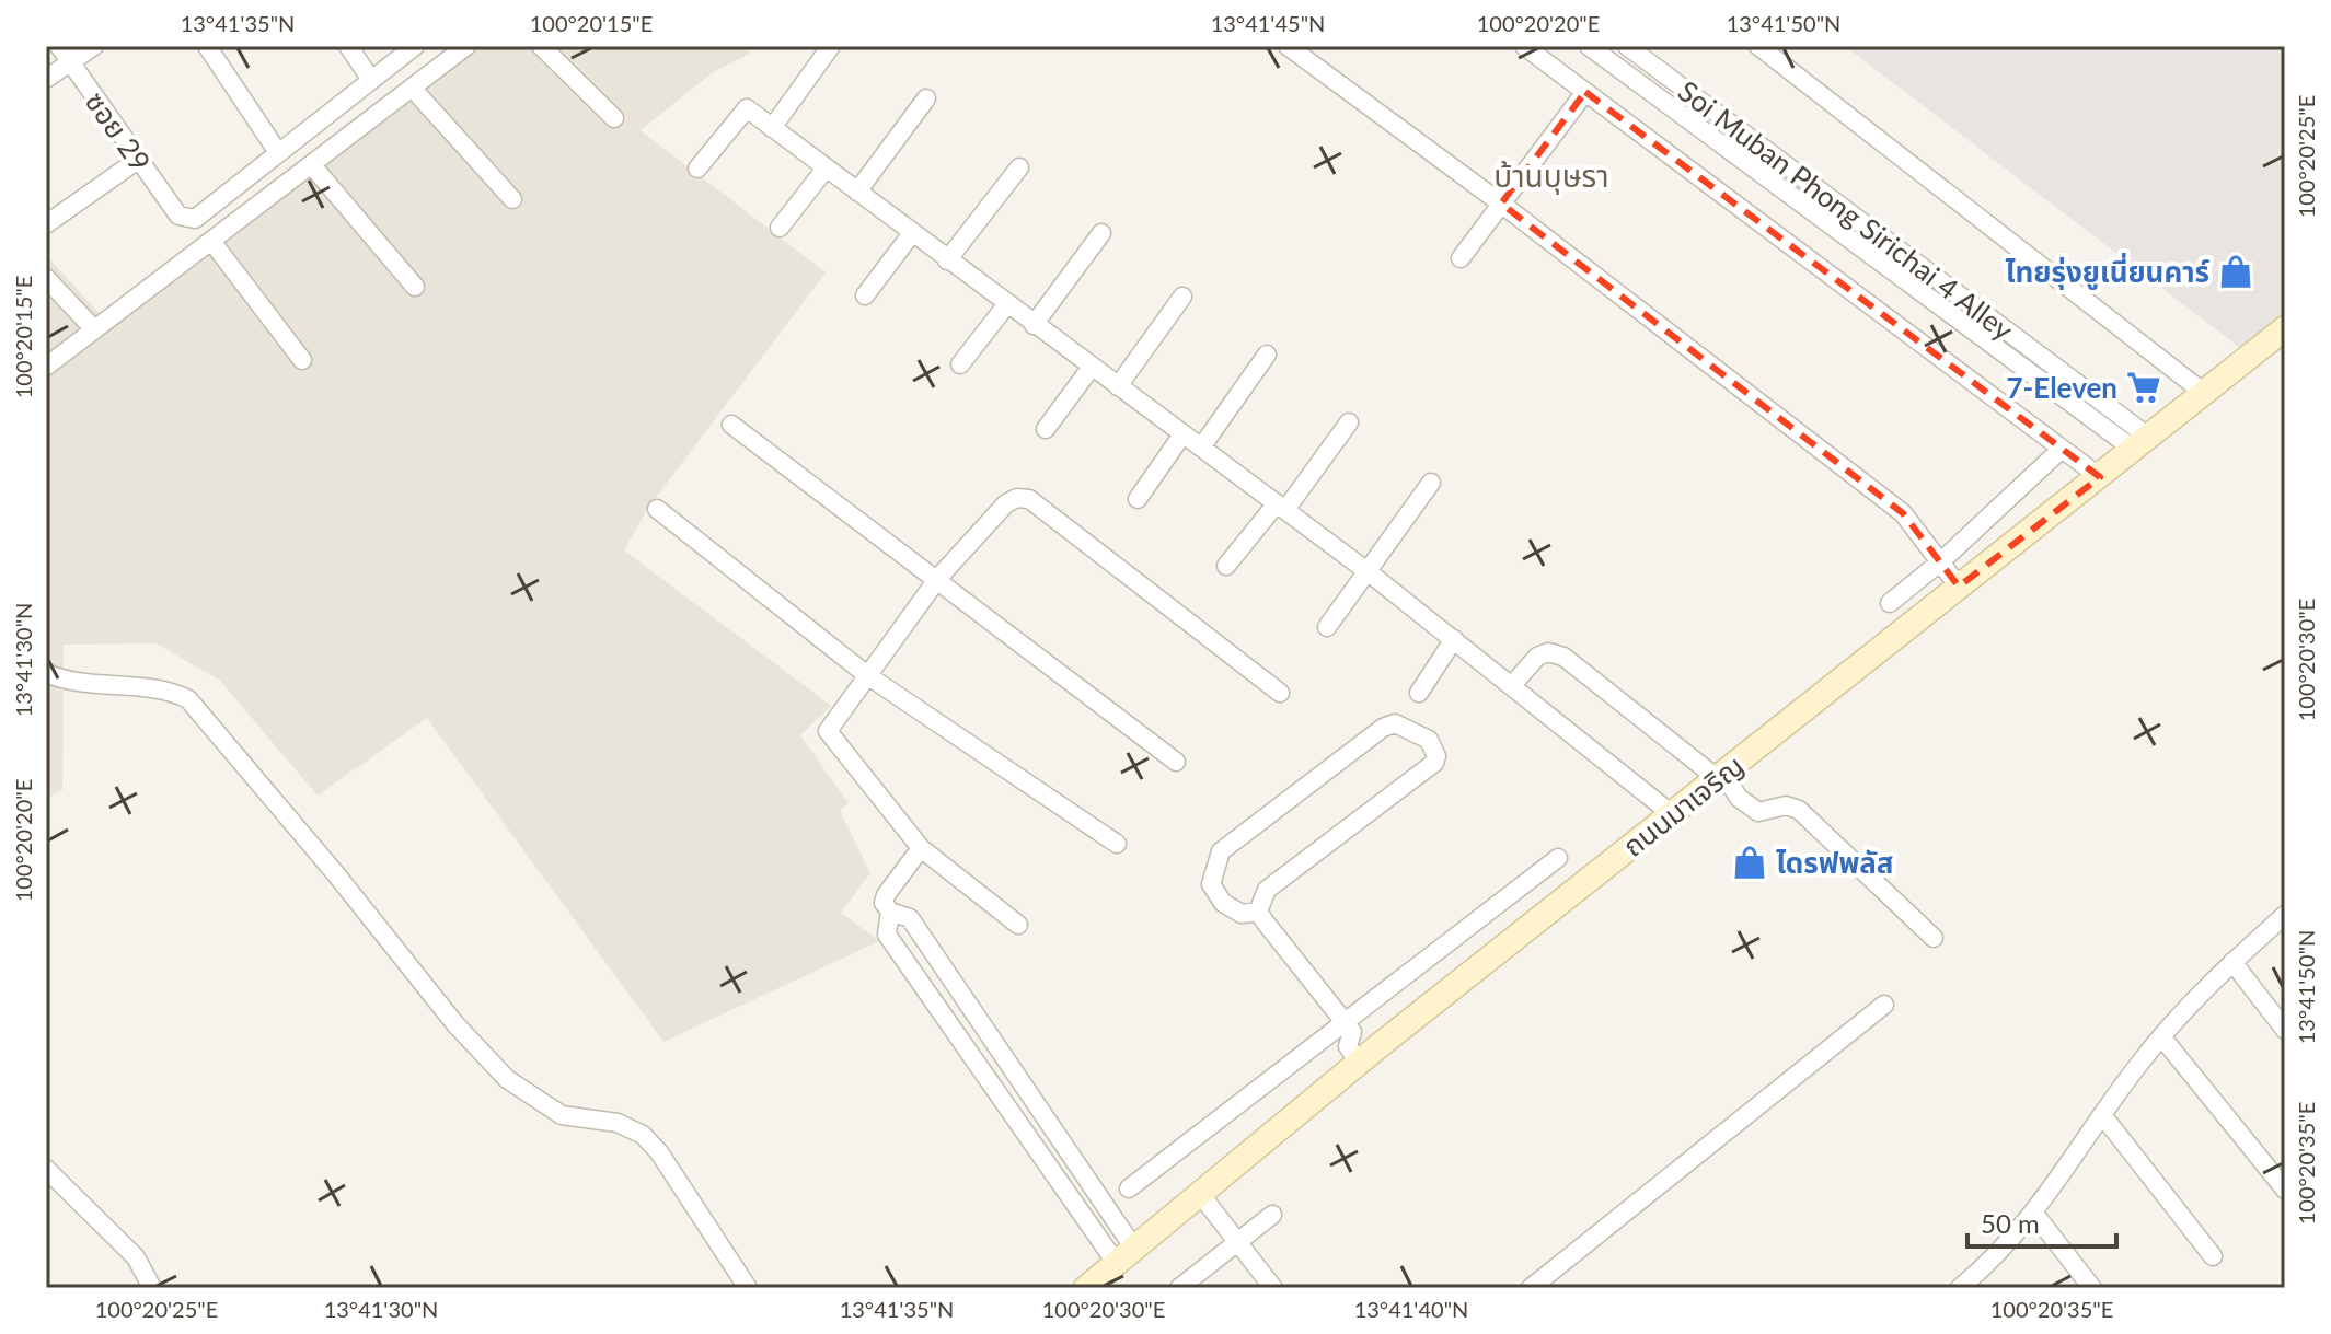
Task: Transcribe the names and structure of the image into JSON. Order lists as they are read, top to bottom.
{
  "streets": {
    "main road": ["ถนนมาเจริญ"],
    "street": ["ซอย 29", "Soi Muban Phong Sirichai 4 Alley"]
  },
  "crossings": [
    ["Soi Muban Phong Sirichai 4 Alley", "ถนนมาเจริญ"]
  ],
  "districts": ["บ้านบุษรา"],
  "places": {
    "shop": ["ไทยรุ่งยูเนี่ยนคาร์", "ไดรฟพลัส"],
    "supermarket": ["7-Eleven"]
  },
  "scale_bar": "50 m",
  "coordinates": [
    "13°41'35\"N",
    "100°20'15\"E",
    "13°41'45\"N",
    "100°20'20\"E",
    "13°41'50\"N",
    "100°20'25\"E",
    "100°20'30\"E",
    "13°41'30\"N",
    "100°20'35\"E",
    "13°41'40\"N"
  ]
}
